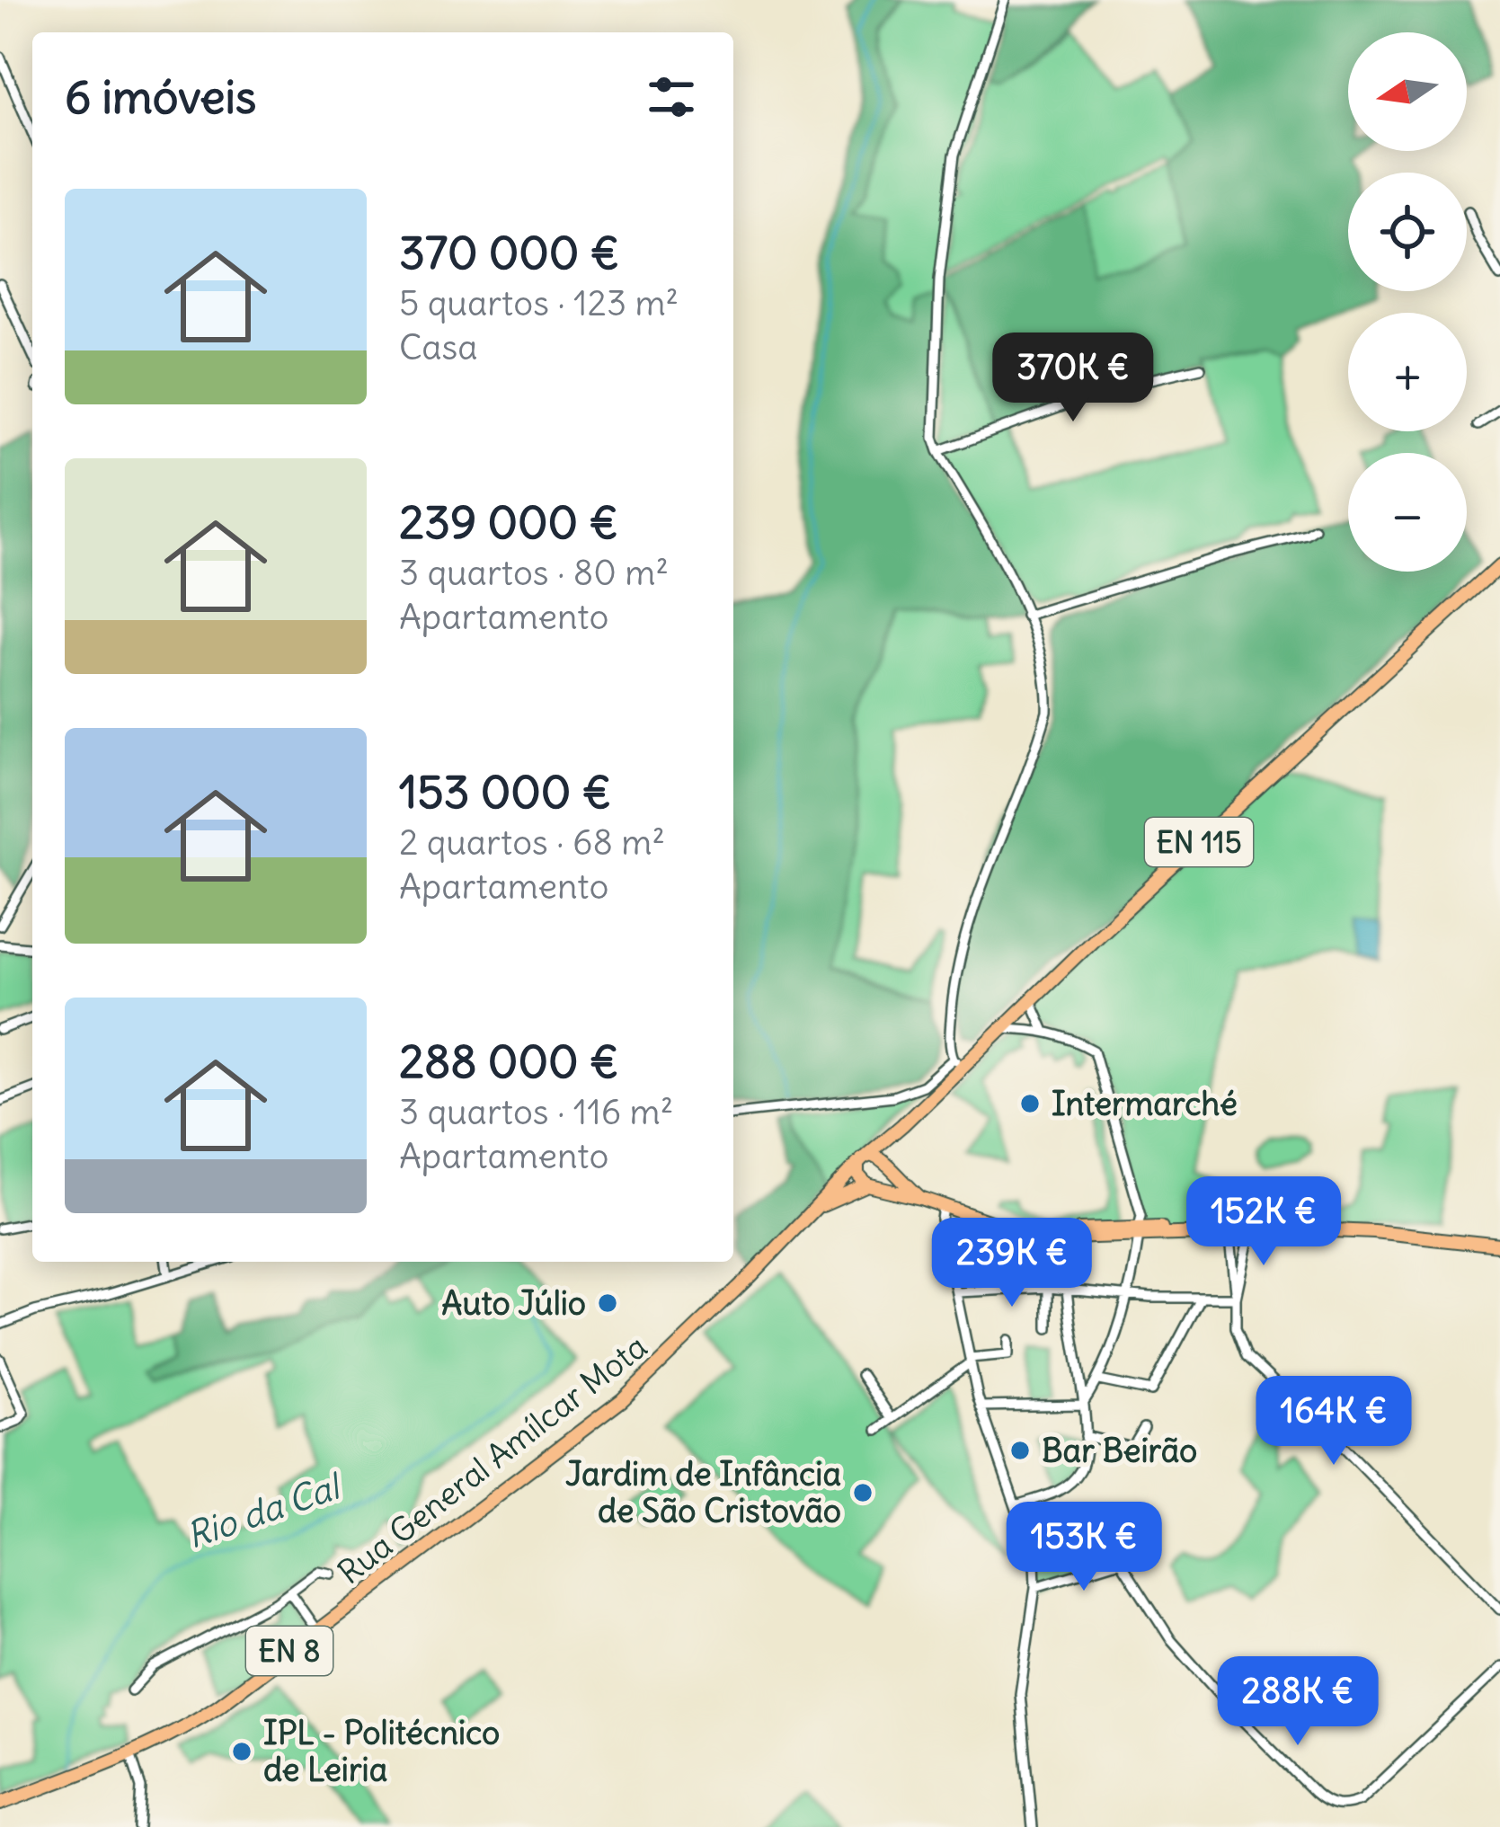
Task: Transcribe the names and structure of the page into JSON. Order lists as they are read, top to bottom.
{
  "streets": {
    "main road": ["EN 115", "Rua General Amílcar Mota", "EN 8"]
  },
  "crossings": [
    ["EN 115", "Rua General Amílcar Mota"],
    ["EN 115", "EN 8"],
    ["Rua General Amílcar Mota", "EN 8"]
  ],
  "water": ["Rio da Cal"],
  "places": [
    "Intermarché",
    "Auto Júlio",
    "Bar Beirão",
    "Jardim de Infância de São Cristovão",
    "IPL - Politécnico de Leiria"
  ],
  "north": "left",
  "page": {
    "map_buttons": ["+", "−"],
    "heading": "6 imóveis",
    "list": [
      {
        "name": "370 000 €",
        "note": "5 quartos · 123 m² · Casa"
      },
      {
        "name": "239 000 €",
        "note": "3 quartos · 80 m² · Apartamento"
      },
      {
        "name": "153 000 €",
        "note": "2 quartos · 68 m² · Apartamento"
      },
      {
        "name": "288 000 €",
        "note": "3 quartos · 116 m² · Apartamento"
      }
    ],
    "price": [
      "370K €",
      "152K €",
      "239K €",
      "164K €",
      "153K €",
      "288K €"
    ]
  }
}
